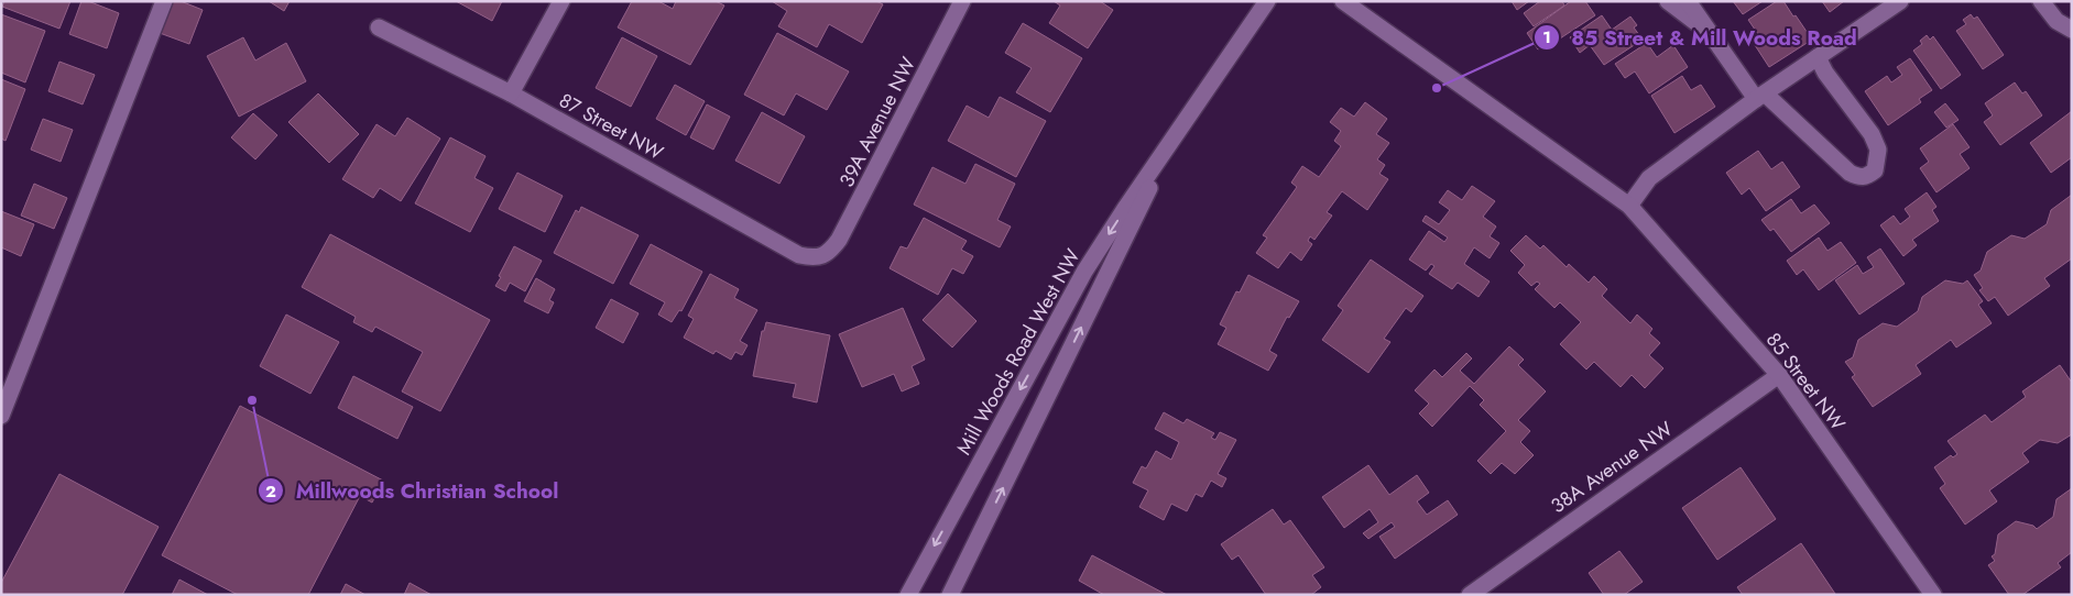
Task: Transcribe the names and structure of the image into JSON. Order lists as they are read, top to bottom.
{
  "streets": {
    "street": [
      "39A Avenue NW",
      "87 Street NW",
      "Mill Woods Road West NW",
      "85 Street NW",
      "38A Avenue NW"
    ]
  },
  "crossings": [
    ["39A Avenue NW", "87 Street NW"],
    ["85 Street NW", "38A Avenue NW"]
  ],
  "places": ["85 Street & Mill Woods Road", "Millwoods Christian School"]
}
